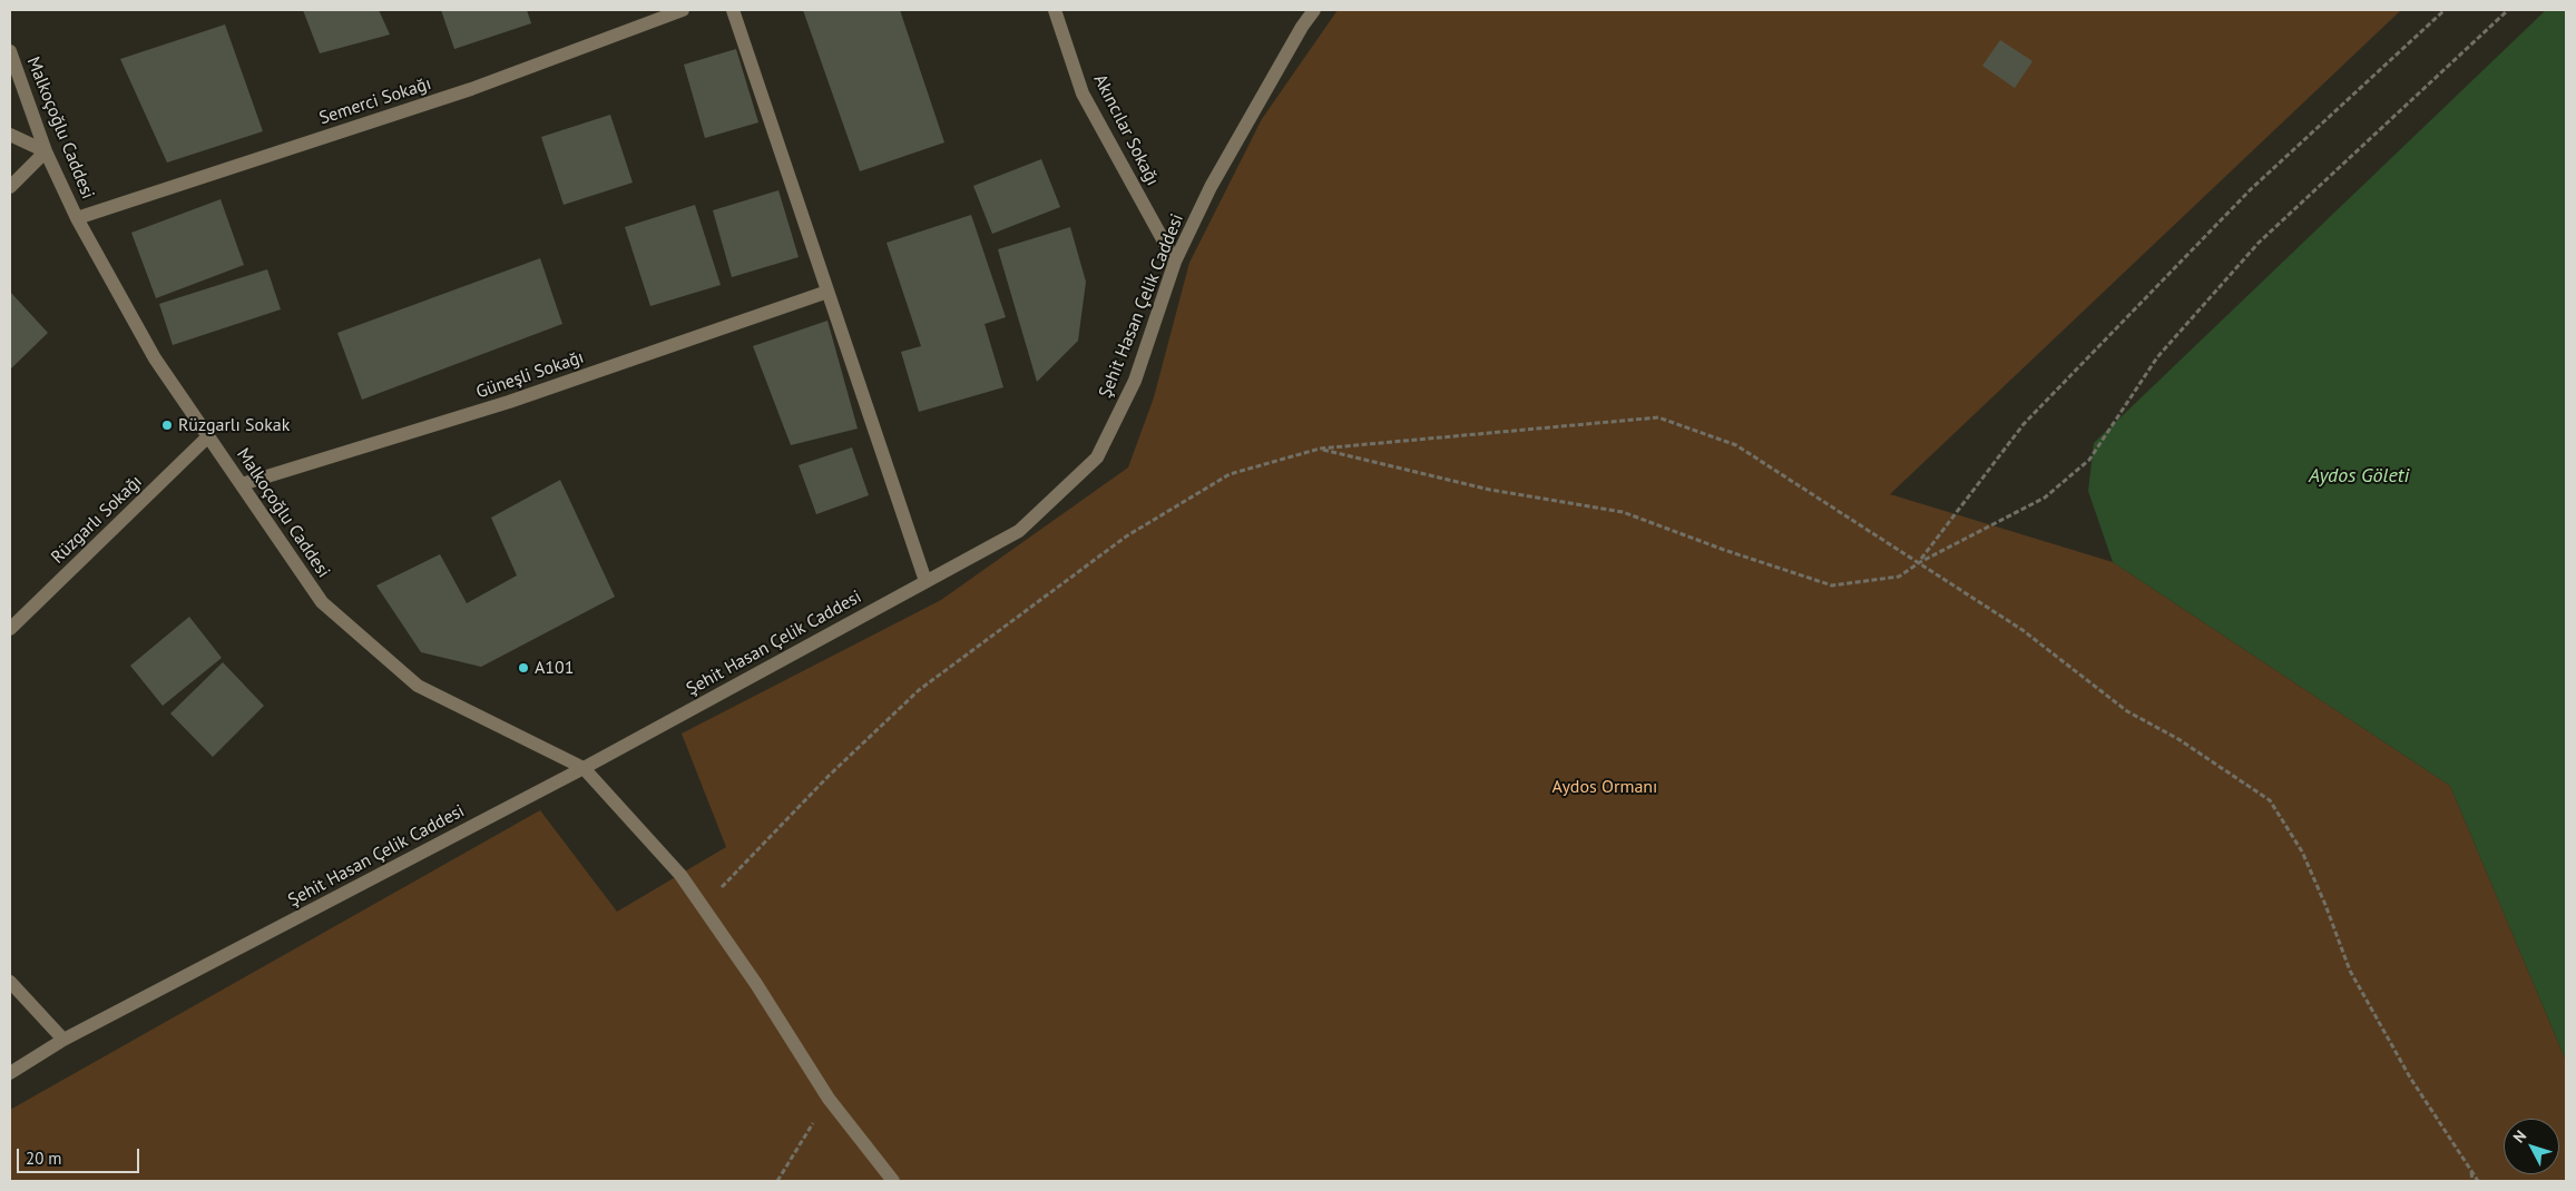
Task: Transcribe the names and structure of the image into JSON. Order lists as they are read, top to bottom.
{
  "streets": {
    "street": [
      "Semerci Sokağı",
      "Malkoçoğlu Caddesi",
      "Akıncılar Sokağı",
      "Şehit Hasan Çelik Caddesi",
      "Güneşli Sokağı",
      "Rüzgarlı Sokağı"
    ]
  },
  "crossings": [
    ["Semerci Sokağı", "Malkoçoğlu Caddesi"],
    ["Malkoçoğlu Caddesi", "Şehit Hasan Çelik Caddesi"],
    ["Malkoçoğlu Caddesi", "Güneşli Sokağı"],
    ["Malkoçoğlu Caddesi", "Rüzgarlı Sokağı"],
    ["Akıncılar Sokağı", "Şehit Hasan Çelik Caddesi"]
  ],
  "water": ["Aydos Göleti"],
  "parks": ["Aydos Ormanı"],
  "places": ["Rüzgarlı Sokak", "A101"],
  "scale_bar": "20 m",
  "north": "top left"
}
